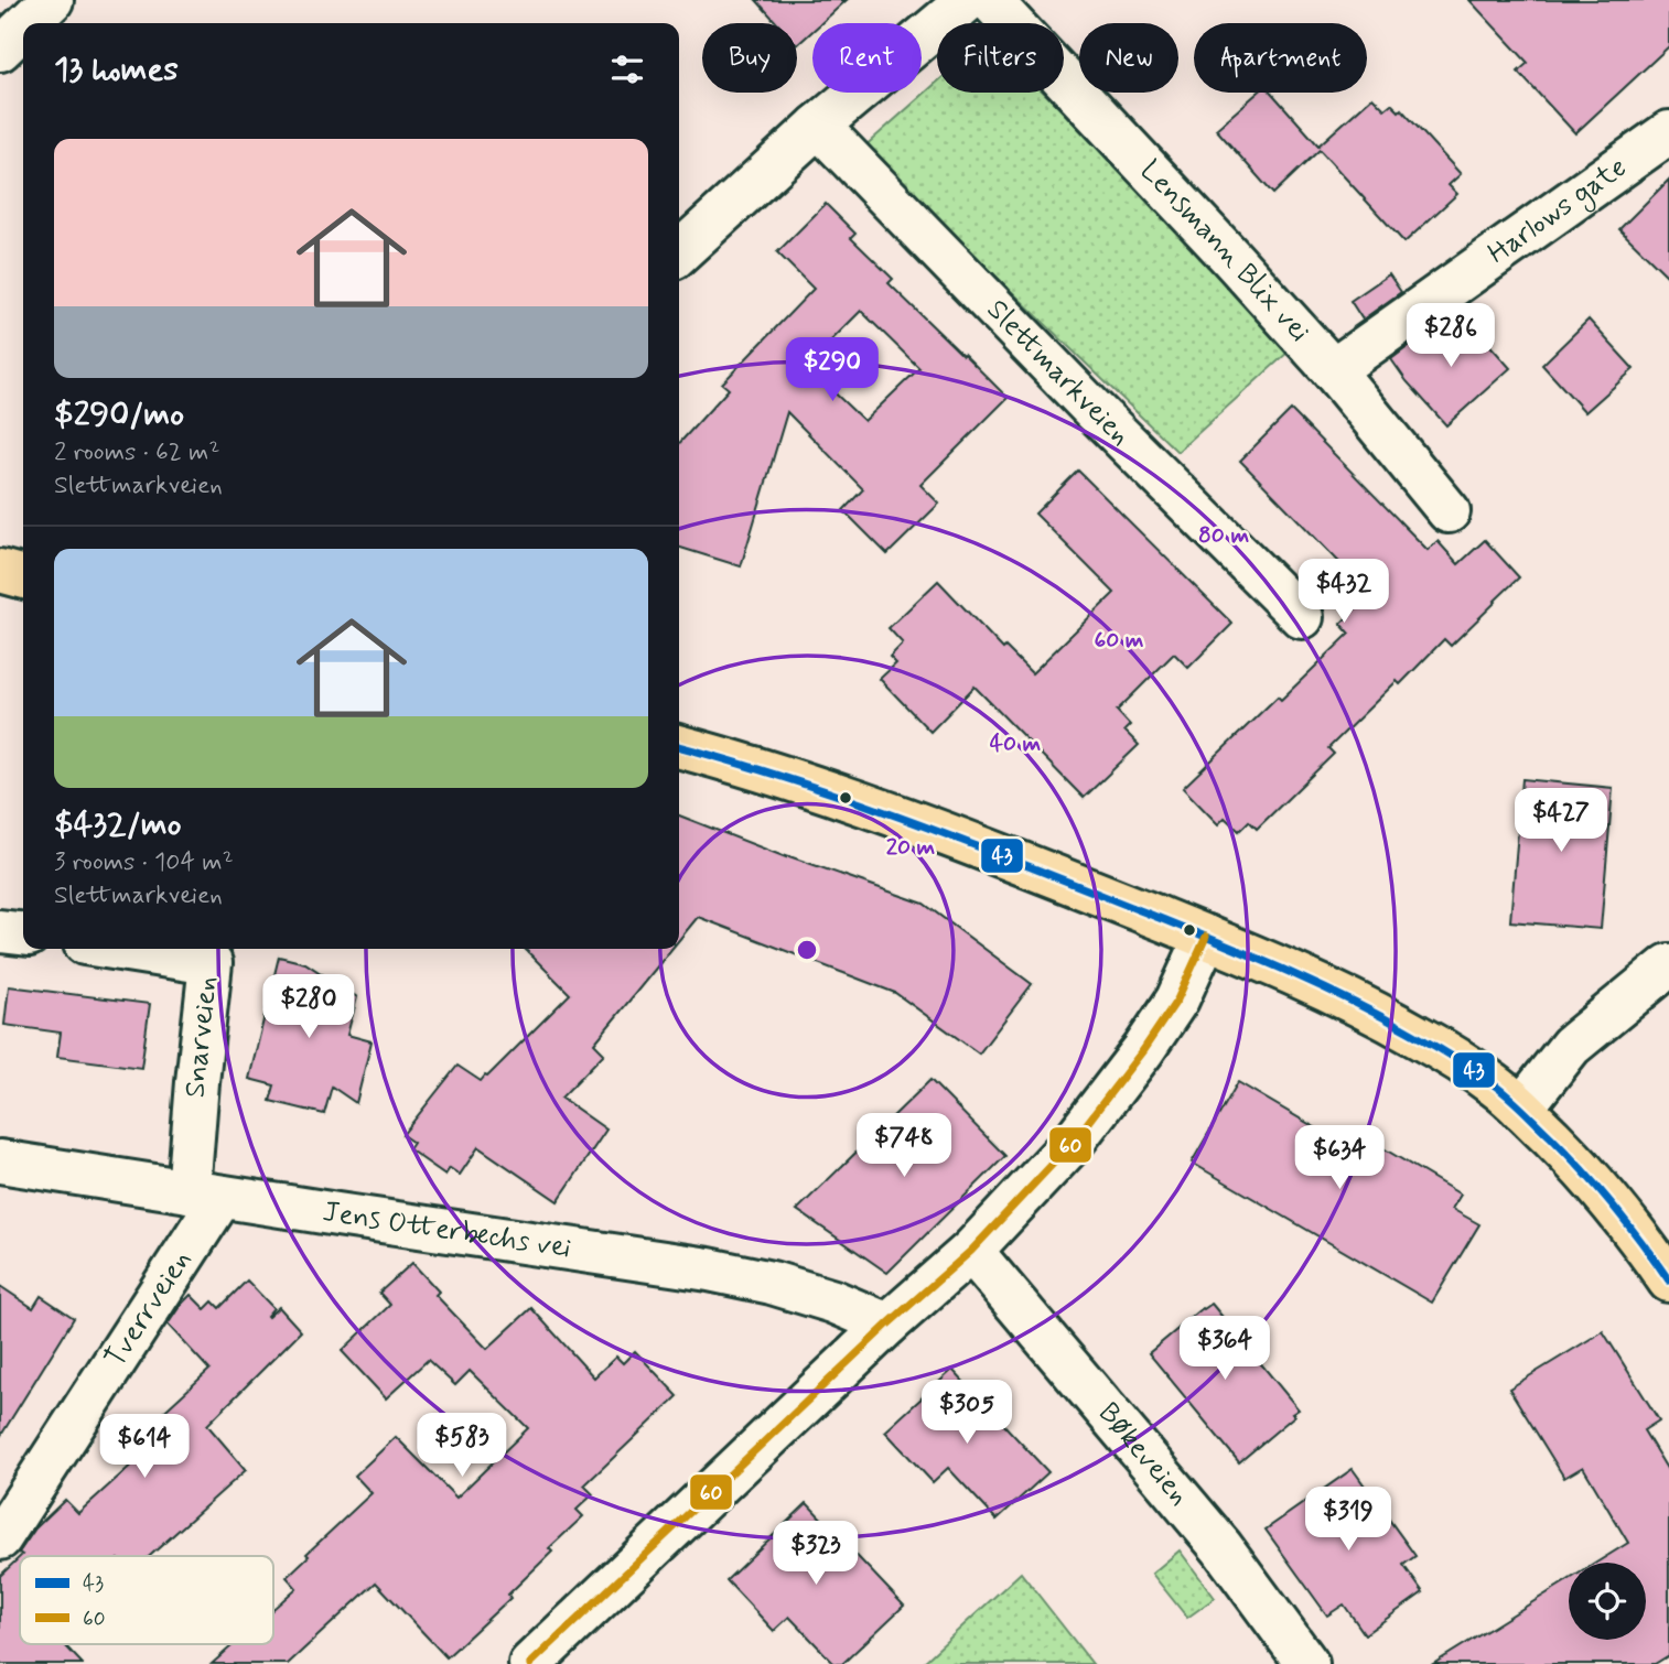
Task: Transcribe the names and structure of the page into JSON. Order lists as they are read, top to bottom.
{
  "streets": {
    "street": [
      "Harlows gate",
      "Lensmann Blix vei",
      "Slettmarkveien",
      "Snarveien",
      "Jens Otterbechs vei",
      "Tverrveien",
      "Bøkeveien"
    ]
  },
  "crossings": [
    ["Harlows gate", "Lensmann Blix vei"],
    ["Snarveien", "Jens Otterbechs vei"],
    ["Snarveien", "Tverrveien"],
    ["Jens Otterbechs vei", "Tverrveien"]
  ],
  "lines": ["transit line 43", "transit line 60"],
  "legend": ["43", "60"],
  "page": {
    "chip": [
      "Buy",
      "Rent",
      "Filters",
      "New",
      "Apartment"
    ],
    "heading": "13 homes",
    "list": [
      {
        "name": "$290/mo",
        "note": "2 rooms · 62 m² · Slettmarkveien"
      },
      {
        "name": "$432/mo",
        "note": "3 rooms · 104 m² · Slettmarkveien"
      }
    ],
    "price": [
      "$286",
      "$290",
      "$432",
      "$427",
      "$280",
      "$748",
      "$634",
      "$364",
      "$305",
      "$583",
      "$614",
      "$319",
      "$323"
    ]
  },
  "rings": [
    "80 m",
    "60 m",
    "40 m",
    "20 m"
  ]
}
